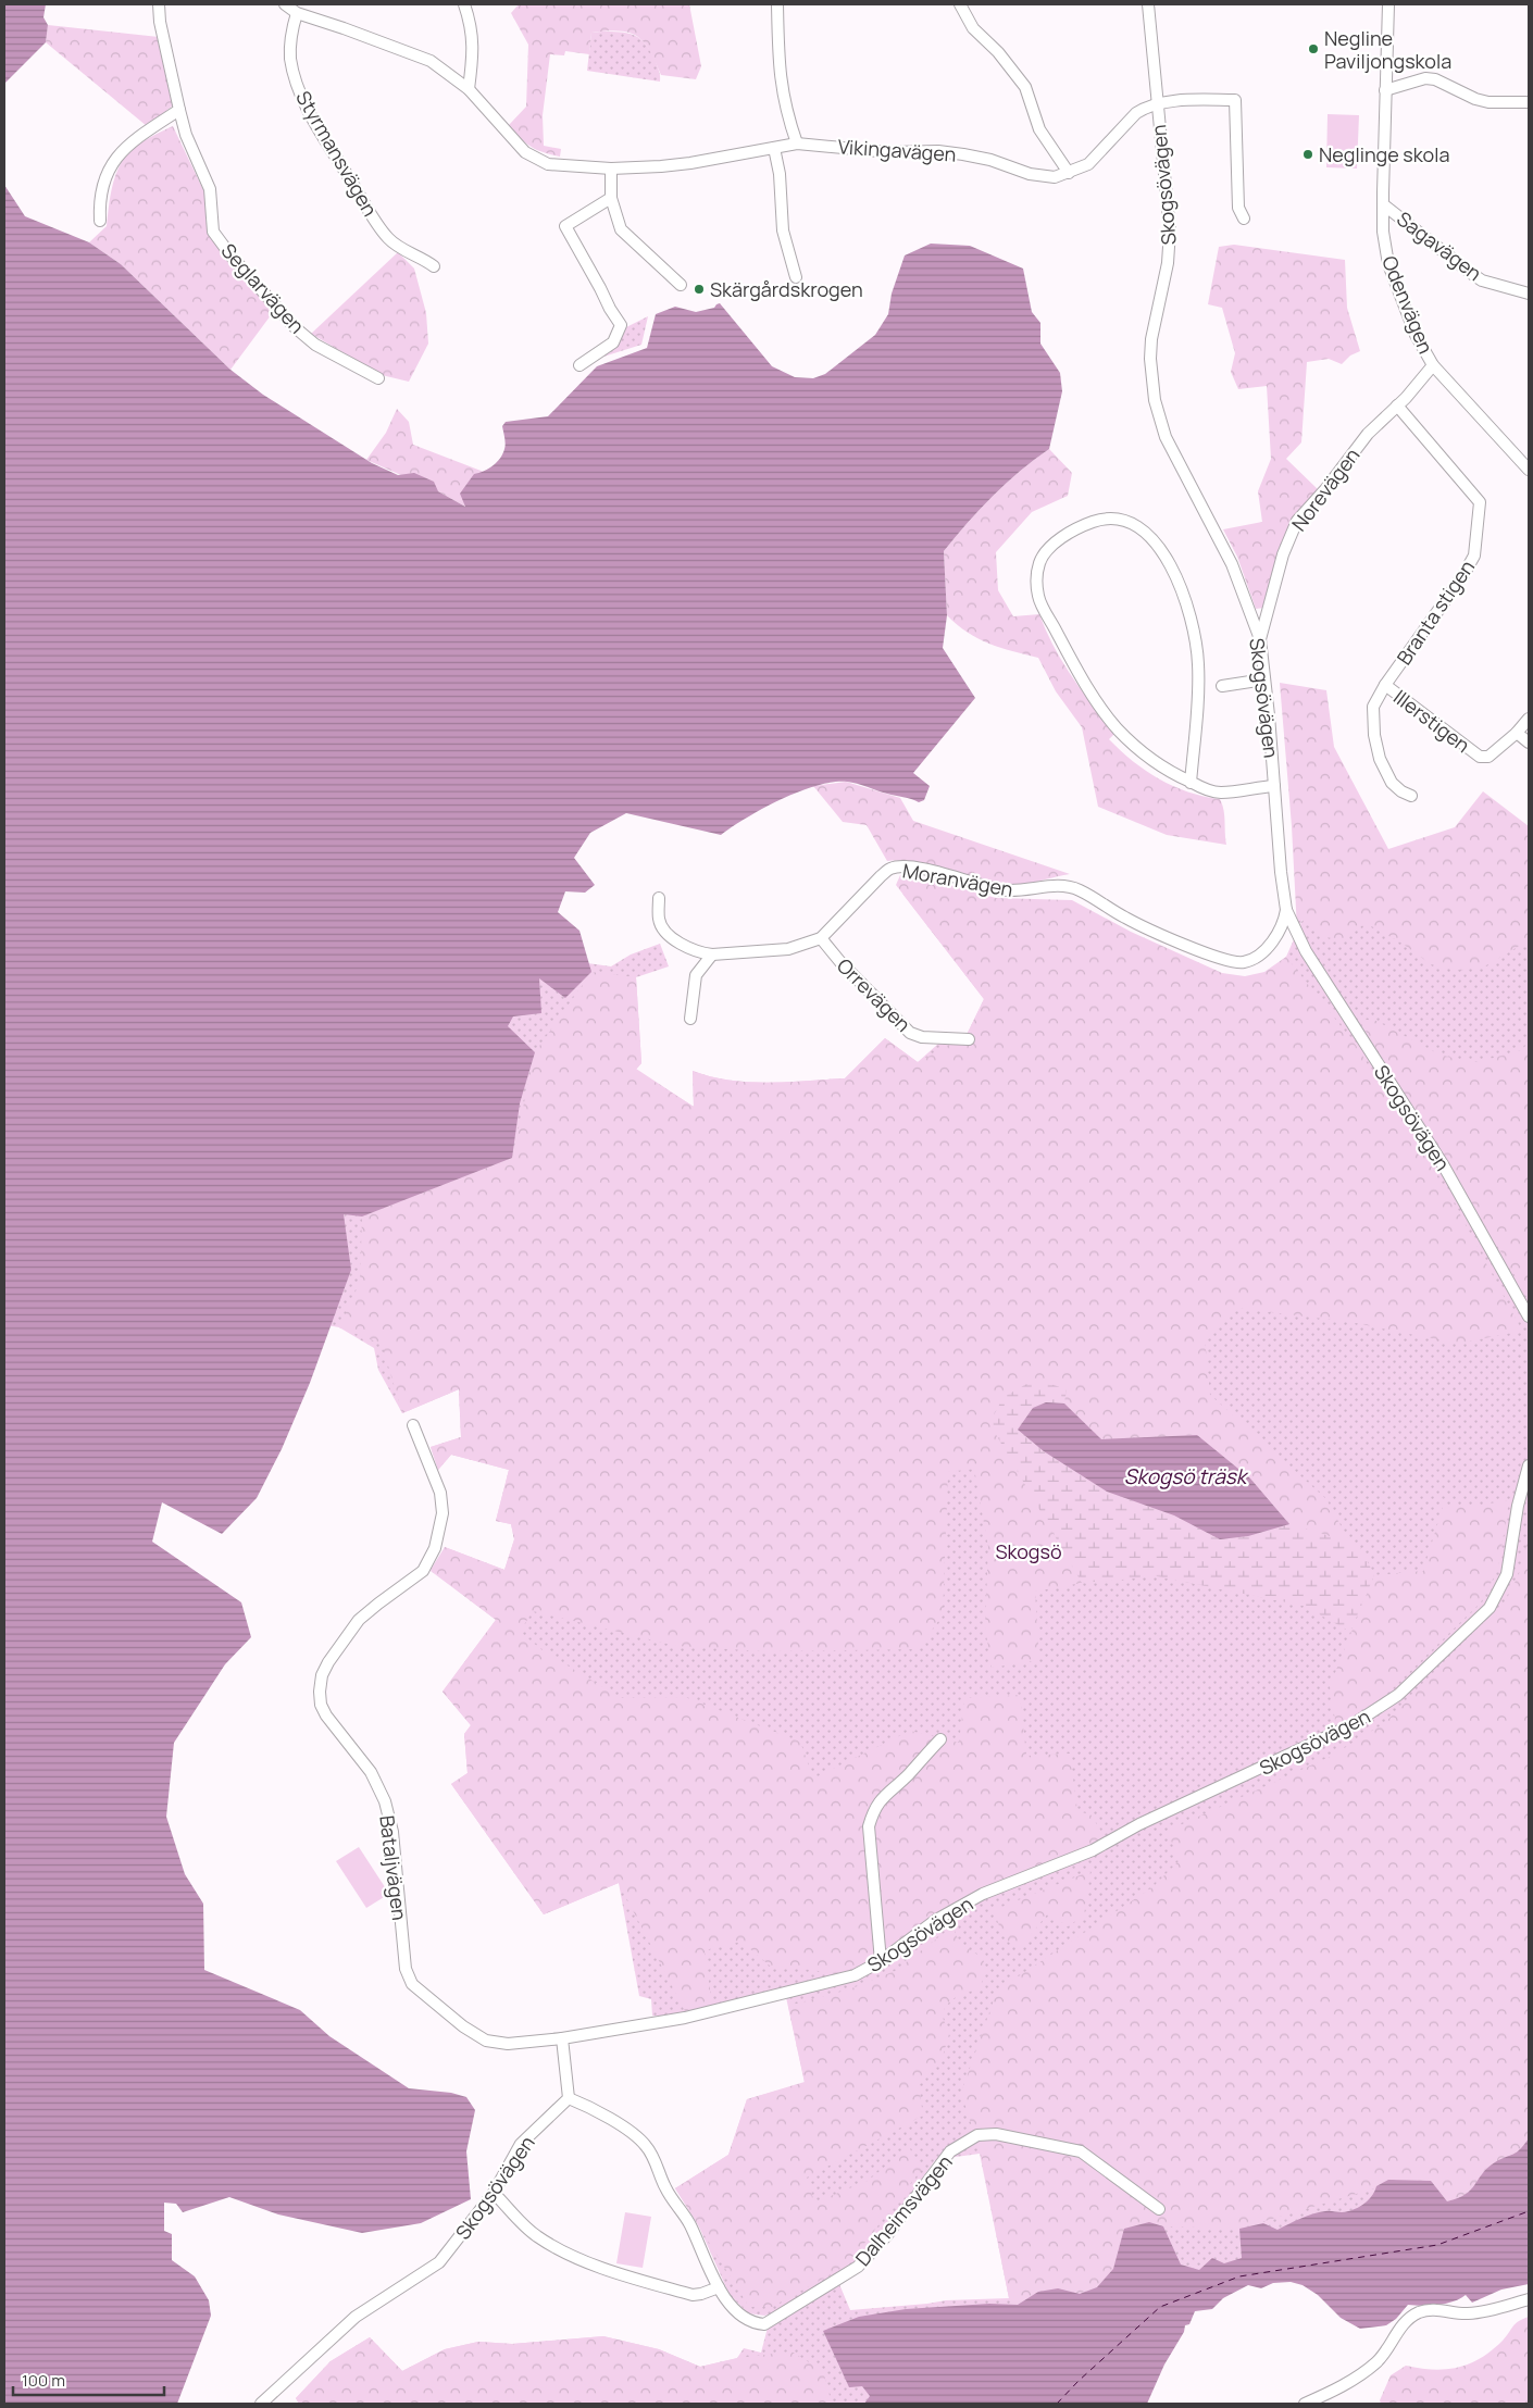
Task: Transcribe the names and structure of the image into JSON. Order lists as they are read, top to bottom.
{
  "streets": {
    "street": [
      "Vikingavägen",
      "Styrmansvägen",
      "Skogsövägen",
      "Sagavägen",
      "Seglarvägen",
      "Odenvägen",
      "Norevägen",
      "Branta stigen",
      "Illerstigen",
      "Moranvägen",
      "Orrevägen",
      "Bataljvägen",
      "Dalheimsvägen"
    ]
  },
  "crossings": [
    ["Vikingavägen", "Styrmansvägen"],
    ["Vikingavägen", "Skogsövägen"],
    ["Skogsövägen", "Norevägen"],
    ["Skogsövägen", "Moranvägen"],
    ["Skogsövägen", "Bataljvägen"],
    ["Sagavägen", "Odenvägen"],
    ["Odenvägen", "Norevägen"],
    ["Norevägen", "Branta stigen"],
    ["Branta stigen", "Illerstigen"],
    ["Moranvägen", "Orrevägen"]
  ],
  "water": ["Skogsö träsk"],
  "parks": ["Skogsö"],
  "places": ["Negline Paviljongskola", "Neglinge skola", "Skärgårdskrogen"],
  "scale_bar": "100 m"
}
